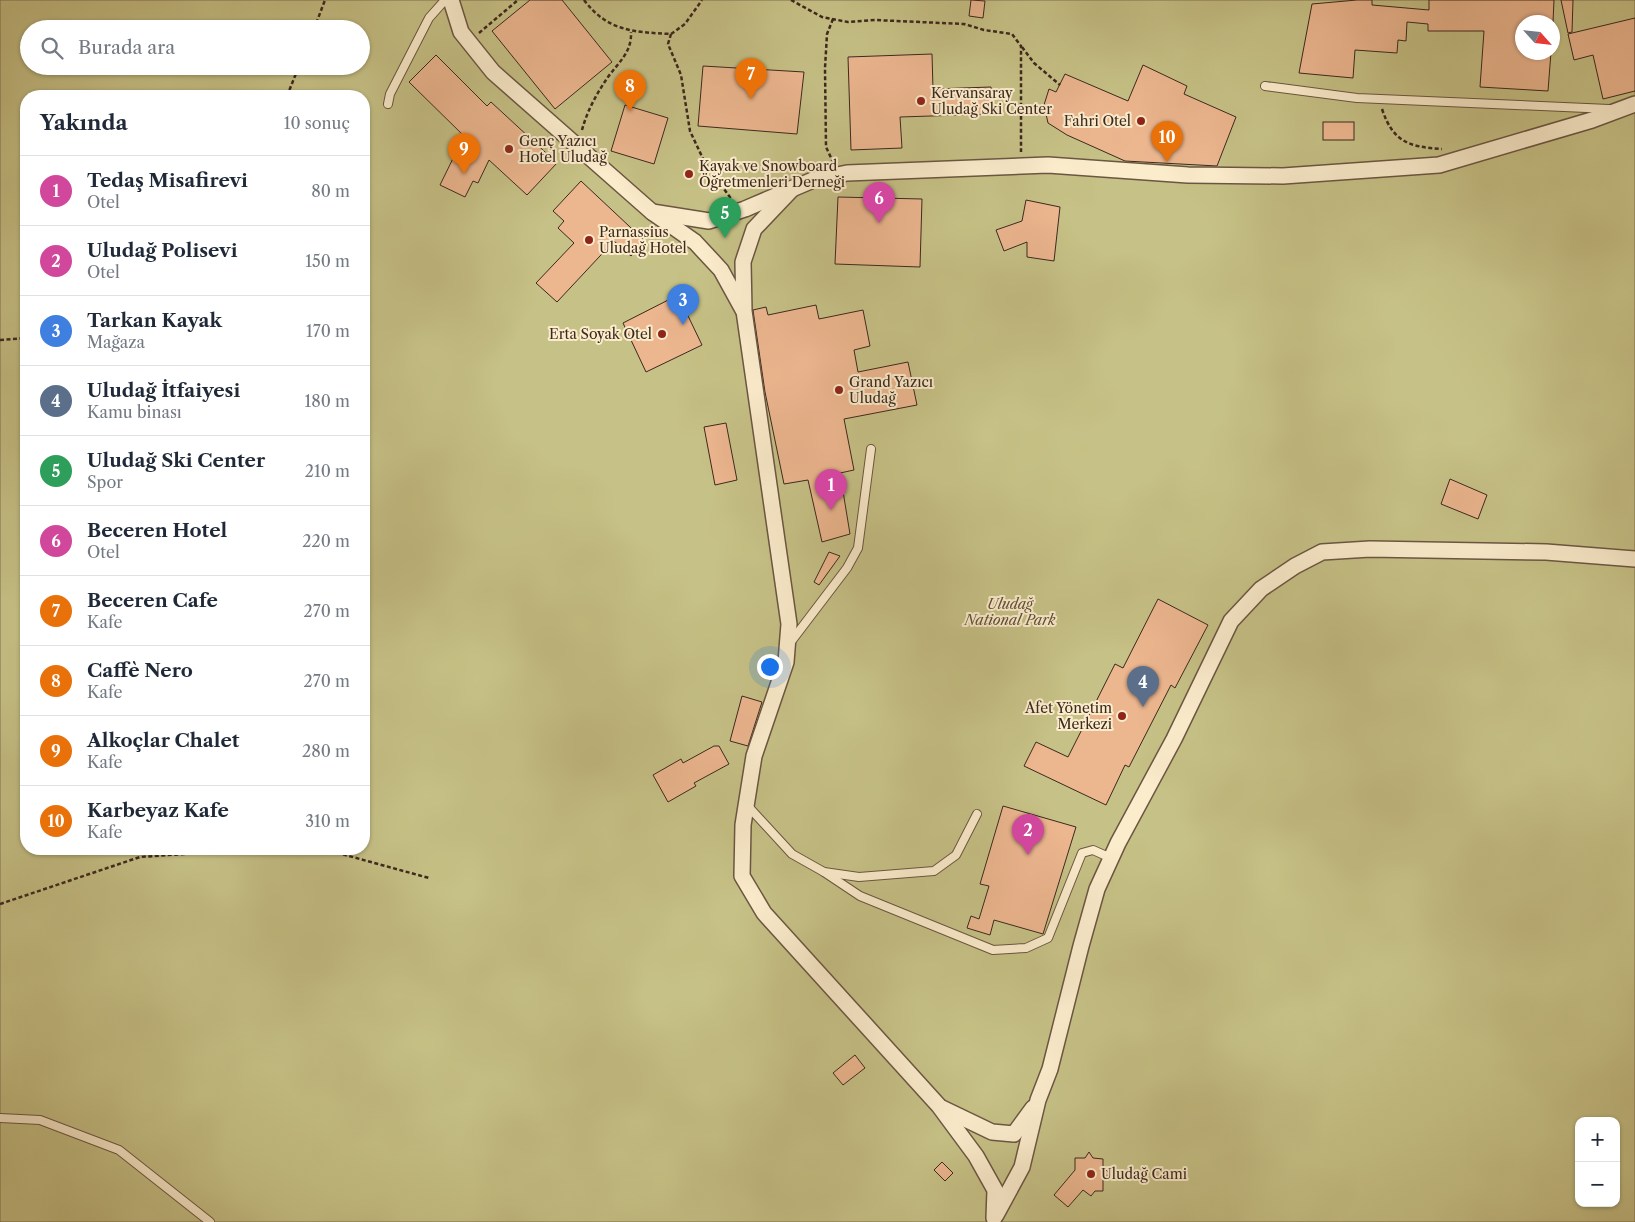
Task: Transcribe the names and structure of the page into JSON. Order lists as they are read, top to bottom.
{
  "parks": ["Uludağ National Park"],
  "places": [
    "Kervansaray Uludağ Ski Center",
    "Fahri Otel",
    "Genç Yazıcı Hotel Uludağ",
    "Kayak ve Snowboard Öğretmenleri Derneği",
    "Parnassius Uludağ Hotel",
    "Erta Soyak Otel",
    "Grand Yazıcı Uludağ",
    "Afet Yönetim Merkezi",
    "Uludağ Cami"
  ],
  "north": "bottom right",
  "page": {
    "search": "Burada ara",
    "pins": [
      "7",
      "8",
      "10",
      "9",
      "6",
      "5",
      "3",
      "1",
      "4",
      "2"
    ],
    "heading": ["Yakında", "10 sonuç"],
    "list": [
      {
        "mark": "1",
        "name": "Tedaş Misafirevi",
        "note": "Otel",
        "value": "80 m"
      },
      {
        "mark": "2",
        "name": "Uludağ Polisevi",
        "note": "Otel",
        "value": "150 m"
      },
      {
        "mark": "3",
        "name": "Tarkan Kayak",
        "note": "Mağaza",
        "value": "170 m"
      },
      {
        "mark": "4",
        "name": "Uludağ İtfaiyesi",
        "note": "Kamu binası",
        "value": "180 m"
      },
      {
        "mark": "5",
        "name": "Uludağ Ski Center",
        "note": "Spor",
        "value": "210 m"
      },
      {
        "mark": "6",
        "name": "Beceren Hotel",
        "note": "Otel",
        "value": "220 m"
      },
      {
        "mark": "7",
        "name": "Beceren Cafe",
        "note": "Kafe",
        "value": "270 m"
      },
      {
        "mark": "8",
        "name": "Caffè Nero",
        "note": "Kafe",
        "value": "270 m"
      },
      {
        "mark": "9",
        "name": "Alkoçlar Chalet",
        "note": "Kafe",
        "value": "280 m"
      },
      {
        "mark": "10",
        "name": "Karbeyaz Kafe",
        "note": "Kafe",
        "value": "310 m"
      }
    ],
    "map_buttons": ["+", "−"]
  }
}
